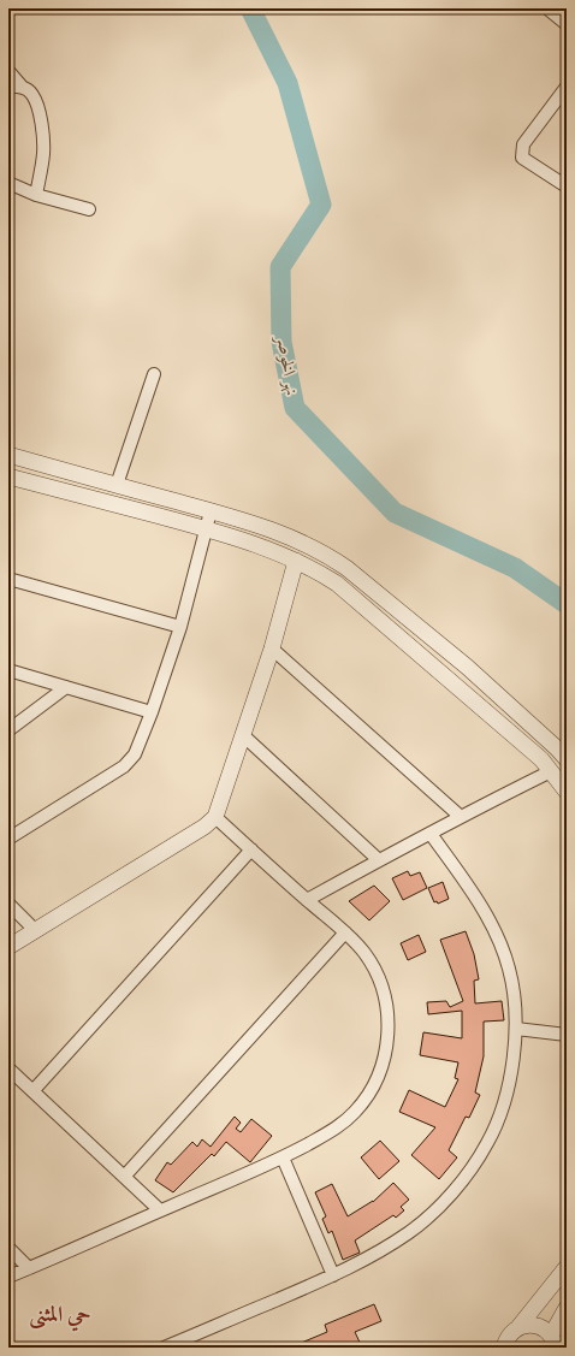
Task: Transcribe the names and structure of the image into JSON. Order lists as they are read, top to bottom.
{
  "districts": ["حي المثنى"],
  "water": ["نهر الخوصر"]
}
